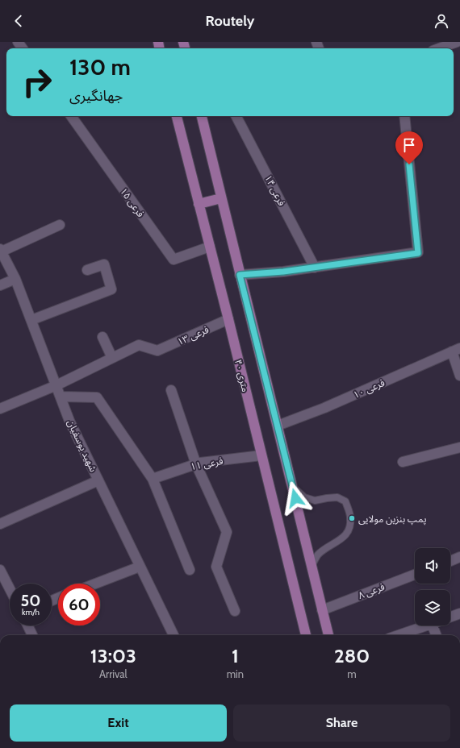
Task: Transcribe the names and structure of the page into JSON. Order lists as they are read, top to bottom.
{
  "streets": {
    "main road": ["۴۰ متری"],
    "street": [
      "فرعی ۱۴",
      "فرعی ۱۵",
      "فرعی ۱۳",
      "فرعی ۱۰",
      "شهید یوسفیان",
      "فرعی ۱۱",
      "فرعی ۸"
    ]
  },
  "crossings": [
    ["فرعی ۱۵", "۴۰ متری"],
    ["فرعی ۱۳", "۴۰ متری"],
    ["۴۰ متری", "فرعی ۱۱"]
  ],
  "places": ["پمپ بنزین مولایی"],
  "page": {
    "header": "Routely",
    "turn": ["130 m", "جهانگیری"],
    "speed": "50 km/h",
    "limit": "60",
    "eta": [
      "13:03",
      "Arrival",
      "1",
      "min",
      "280",
      "m"
    ],
    "buttons": ["Exit", "Share"]
  }
}
